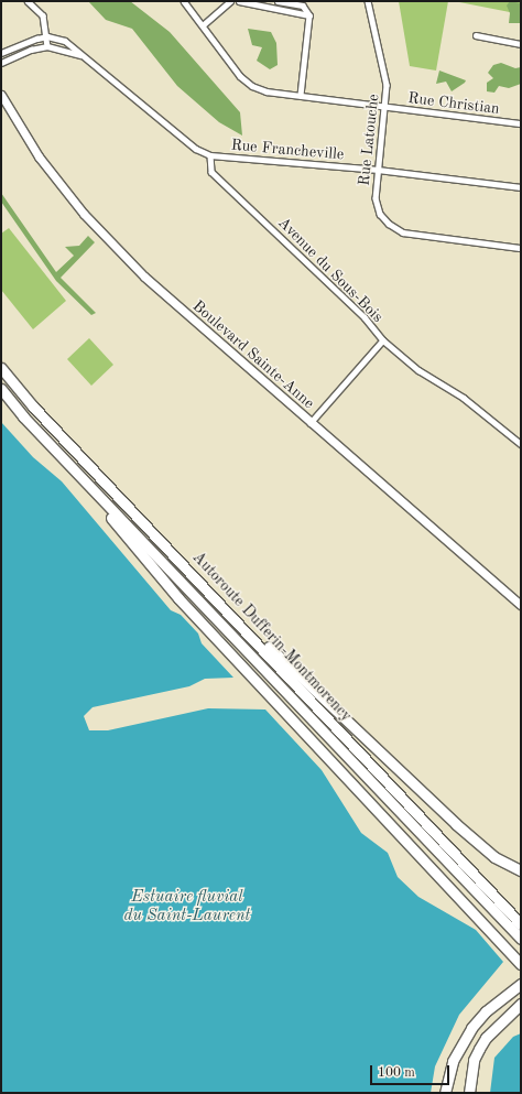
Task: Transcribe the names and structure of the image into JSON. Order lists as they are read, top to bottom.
{
  "streets": {
    "highway": ["Autoroute Dufferin-Montmorency"],
    "main road": ["Boulevard Sainte-Anne"],
    "street": [
      "Rue Christian",
      "Rue Latouche",
      "Rue Francheville",
      "Avenue du Sous-Bois"
    ]
  },
  "crossings": [
    ["Rue Christian", "Rue Latouche"],
    ["Rue Latouche", "Rue Francheville"],
    ["Rue Francheville", "Avenue du Sous-Bois"],
    ["Avenue du Sous-Bois", "Boulevard Sainte-Anne"]
  ],
  "water": ["Estuaire fluvial du Saint-Laurent"],
  "scale_bar": "100 m"
}
